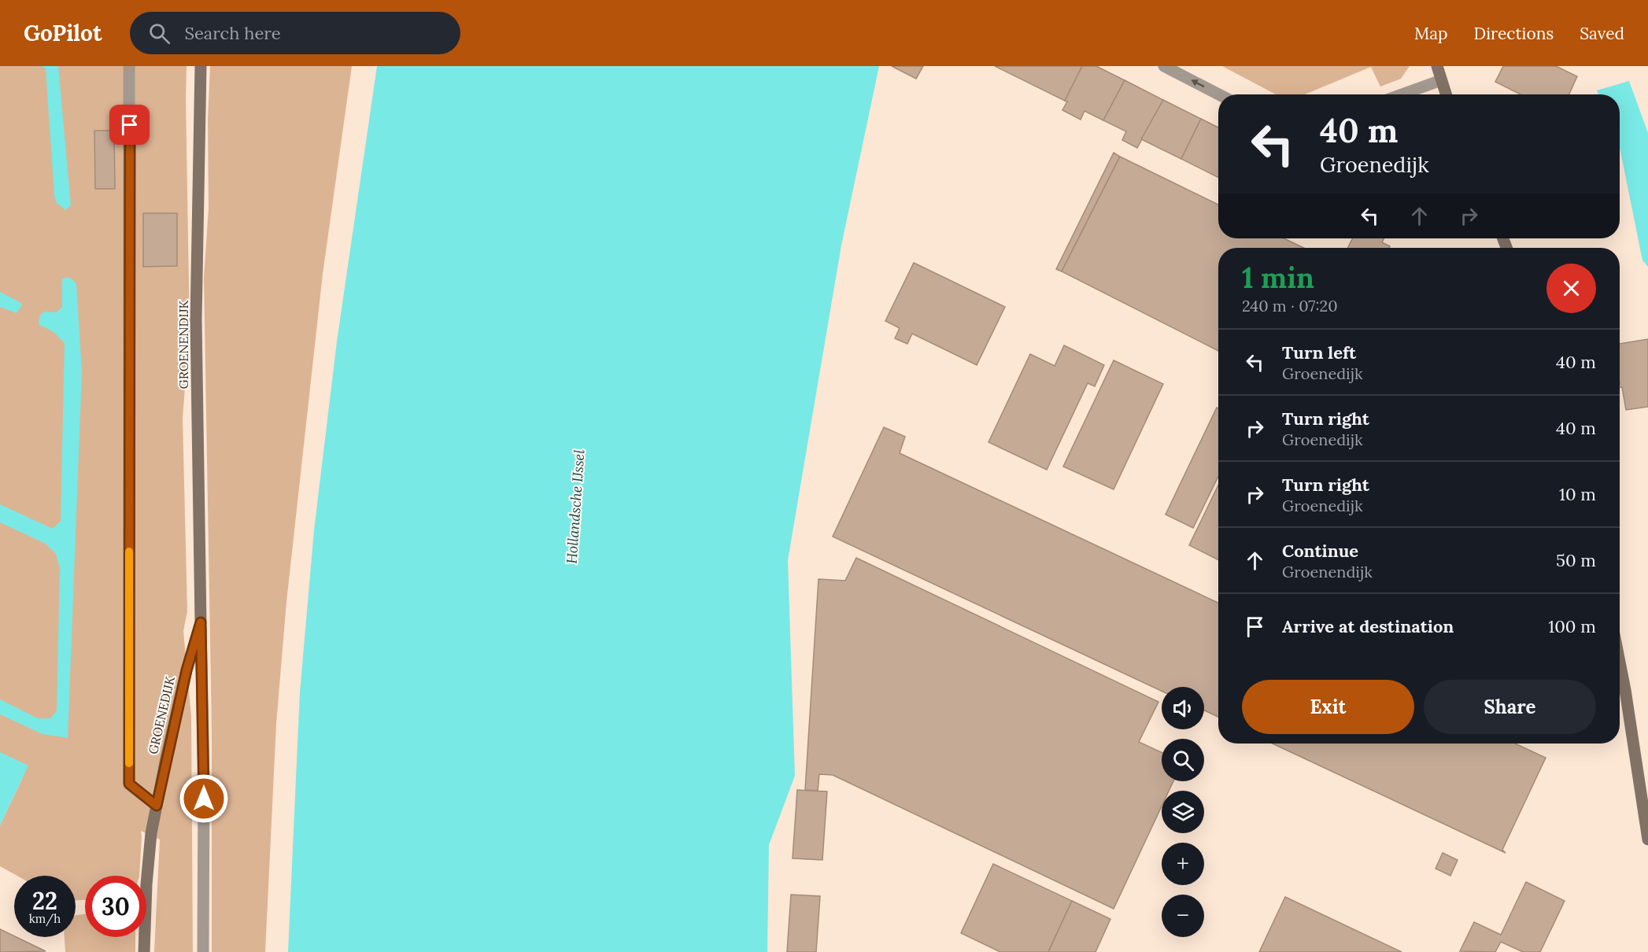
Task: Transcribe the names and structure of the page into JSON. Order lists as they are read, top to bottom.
{
  "streets": {
    "street": ["GROENENDIJK", "GROENEDIJK"]
  },
  "crossings": [
    ["GROENENDIJK", "GROENEDIJK"]
  ],
  "water": ["Hollandsche IJssel"],
  "page": {
    "header": "GoPilot",
    "search": "Search here",
    "nav": ["Map", "Directions", "Saved"],
    "turn": ["40 m", "Groenedijk"],
    "heading": ["1 min", "240 m · 07:20"],
    "list": [
      {
        "name": "Turn left",
        "note": "Groenedijk",
        "value": "40 m"
      },
      {
        "name": "Turn right",
        "note": "Groenedijk",
        "value": "40 m"
      },
      {
        "name": "Turn right",
        "note": "Groenedijk",
        "value": "10 m"
      },
      {
        "name": "Continue",
        "note": "Groenendijk",
        "value": "50 m"
      },
      {
        "name": "Arrive at destination",
        "value": "100 m"
      }
    ],
    "buttons": ["Exit", "Share"],
    "map_buttons": ["+", "−"],
    "speed": "22 km/h",
    "limit": "30"
  }
}
